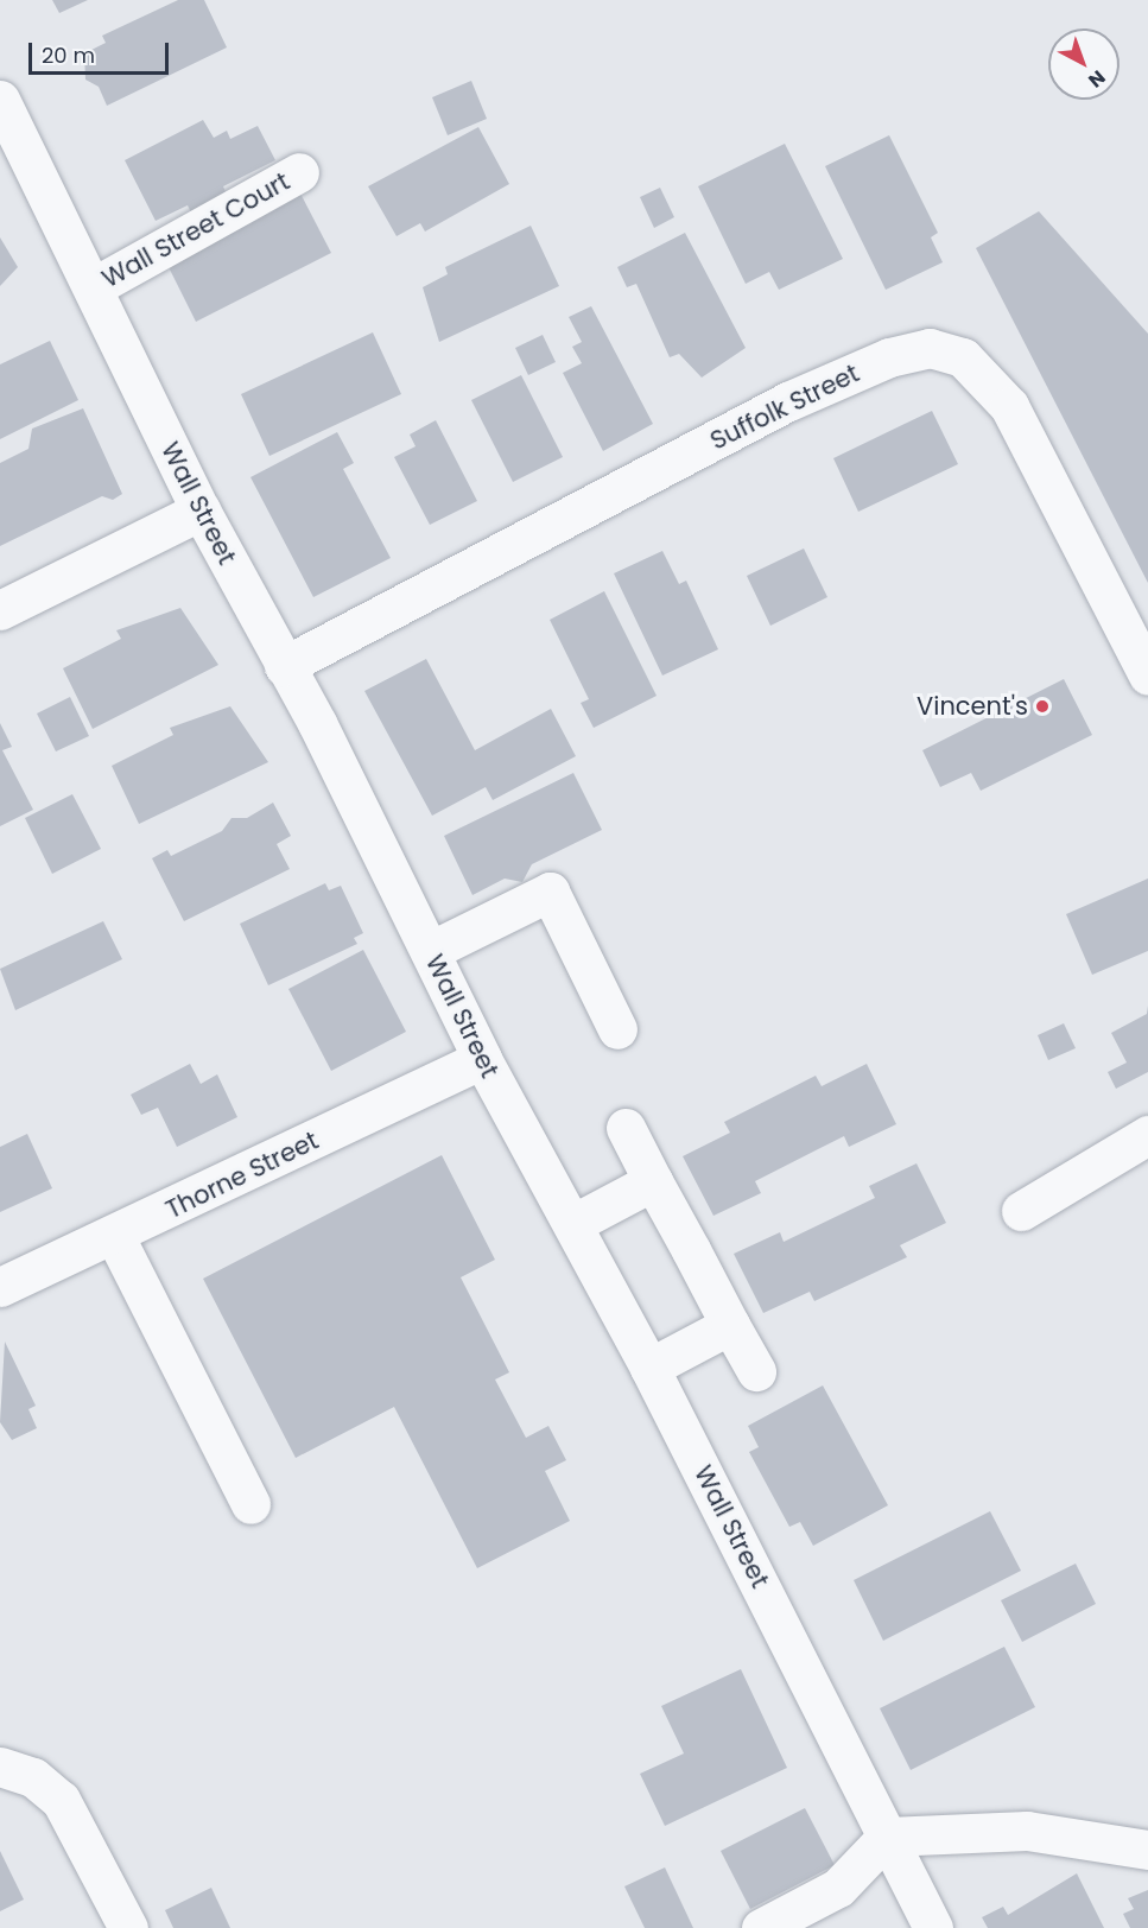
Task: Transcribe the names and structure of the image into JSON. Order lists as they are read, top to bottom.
{
  "streets": {
    "street": [
      "Wall Street Court",
      "Suffolk Street",
      "Wall Street",
      "Thorne Street"
    ]
  },
  "crossings": [
    ["Wall Street Court", "Wall Street"],
    ["Suffolk Street", "Wall Street"],
    ["Wall Street", "Thorne Street"]
  ],
  "places": ["Vincent's"],
  "scale_bar": "20 m",
  "north": "bottom right"
}
